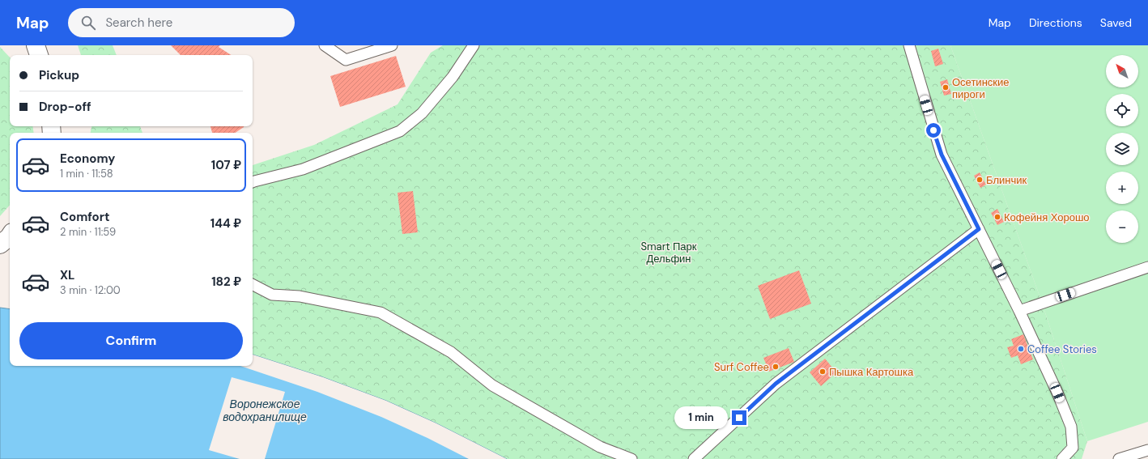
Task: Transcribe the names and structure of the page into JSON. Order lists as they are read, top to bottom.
{
  "water": ["Воронежское водохранилище"],
  "parks": ["Smart Парк Дельфин"],
  "places": [
    "Осетинские пироги",
    "Блинчик",
    "Кофейня Хорошо",
    "Coffee Stories",
    "Surf Coffee",
    "Пышка Картошка"
  ],
  "north": "top left",
  "page": {
    "header": "Map",
    "search": "Search here",
    "nav": ["Map", "Directions", "Saved"],
    "map_buttons": ["+", "−"],
    "banner": ["Pickup", "Drop-off"],
    "list": [
      {
        "name": "Economy",
        "note": "1 min · 11:58",
        "value": "107 ₽"
      },
      {
        "name": "Comfort",
        "note": "2 min · 11:59",
        "value": "144 ₽"
      },
      {
        "name": "XL",
        "note": "3 min · 12:00",
        "value": "182 ₽"
      }
    ],
    "buttons": "Confirm",
    "bubble": "1 min"
  }
}
